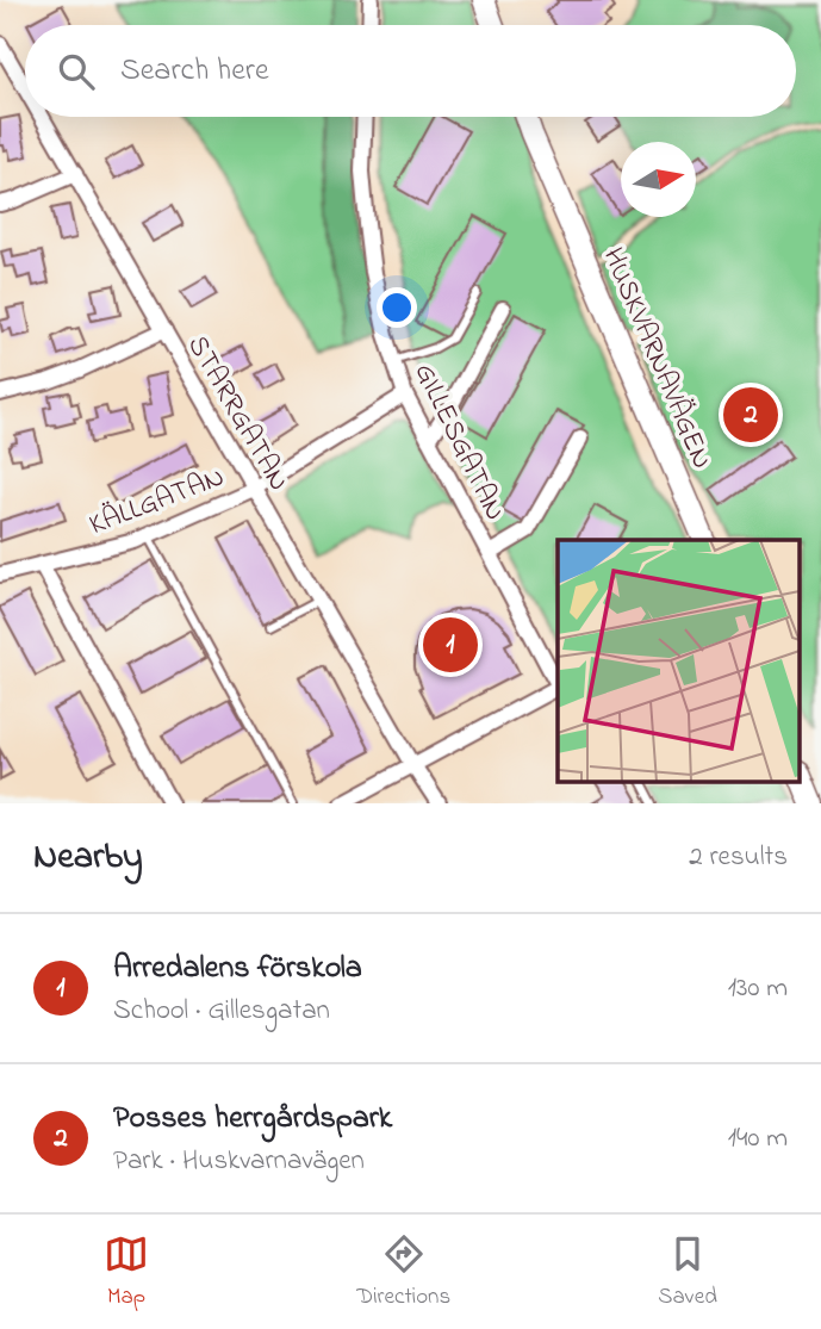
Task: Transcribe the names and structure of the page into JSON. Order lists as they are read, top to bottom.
{
  "streets": {
    "street": [
      "HUSKVARNAVÄGEN",
      "STARRGATAN",
      "GILLESGATAN",
      "KÄLLGATAN"
    ]
  },
  "crossings": [
    ["STARRGATAN", "KÄLLGATAN"],
    ["GILLESGATAN", "KÄLLGATAN"]
  ],
  "north": "right",
  "page": {
    "search": "Search here",
    "pins": ["2", "1"],
    "heading": ["Nearby", "2 results"],
    "list": [
      {
        "mark": "1",
        "name": "Arredalens förskola",
        "note": "School · Gillesgatan",
        "value": "130 m"
      },
      {
        "mark": "2",
        "name": "Posses herrgårdspark",
        "note": "Park · Huskvarnavägen",
        "value": "140 m"
      }
    ],
    "nav": ["Map", "Directions", "Saved"]
  }
}
